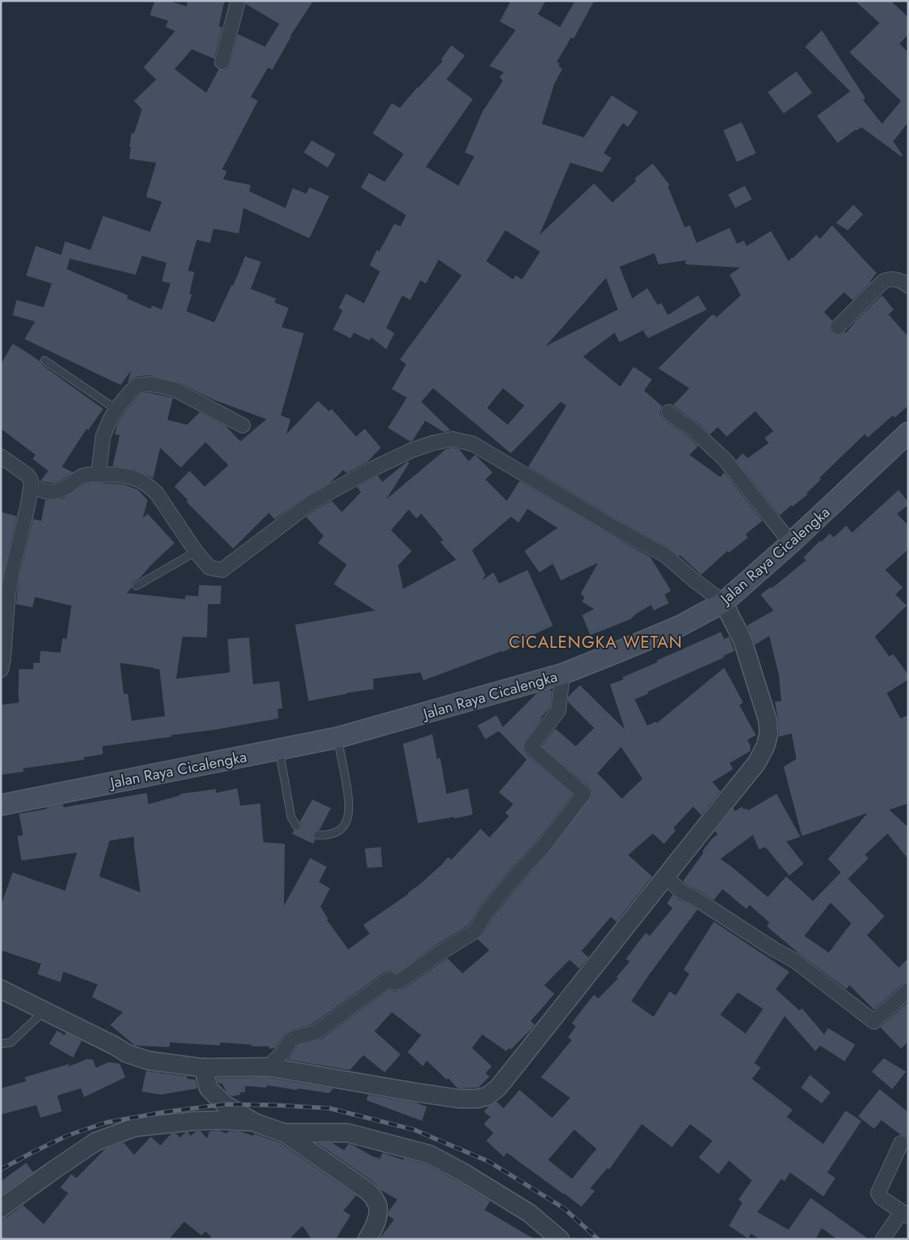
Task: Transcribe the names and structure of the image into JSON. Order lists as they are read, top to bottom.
{
  "streets": {
    "main road": ["Jalan Raya Cicalengka"]
  },
  "districts": ["CICALENGKA WETAN"]
}
